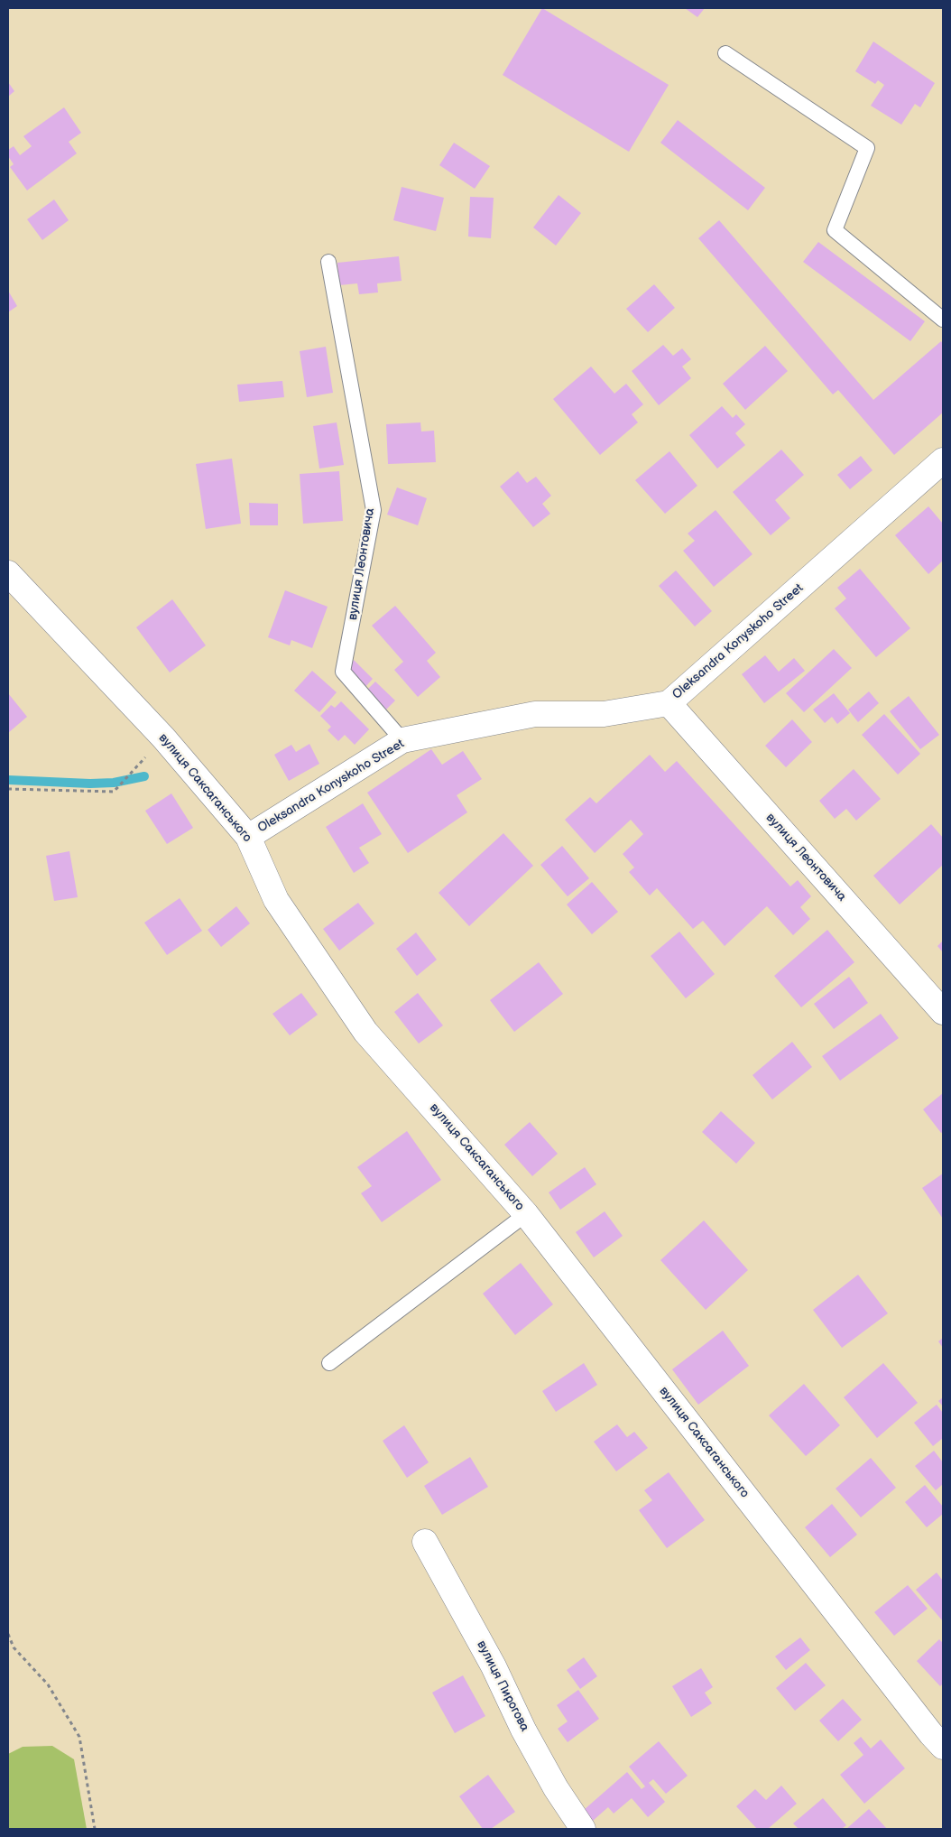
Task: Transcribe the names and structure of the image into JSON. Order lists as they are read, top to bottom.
{
  "streets": {
    "street": [
      "вулиця Леонтовича",
      "Oleksandra Konyskoho Street",
      "вулиця Саксаганського",
      "вулиця Пирогова"
    ]
  },
  "crossings": [
    ["вулиця Леонтовича", "Oleksandra Konyskoho Street"],
    ["Oleksandra Konyskoho Street", "вулиця Саксаганського"]
  ]
}
